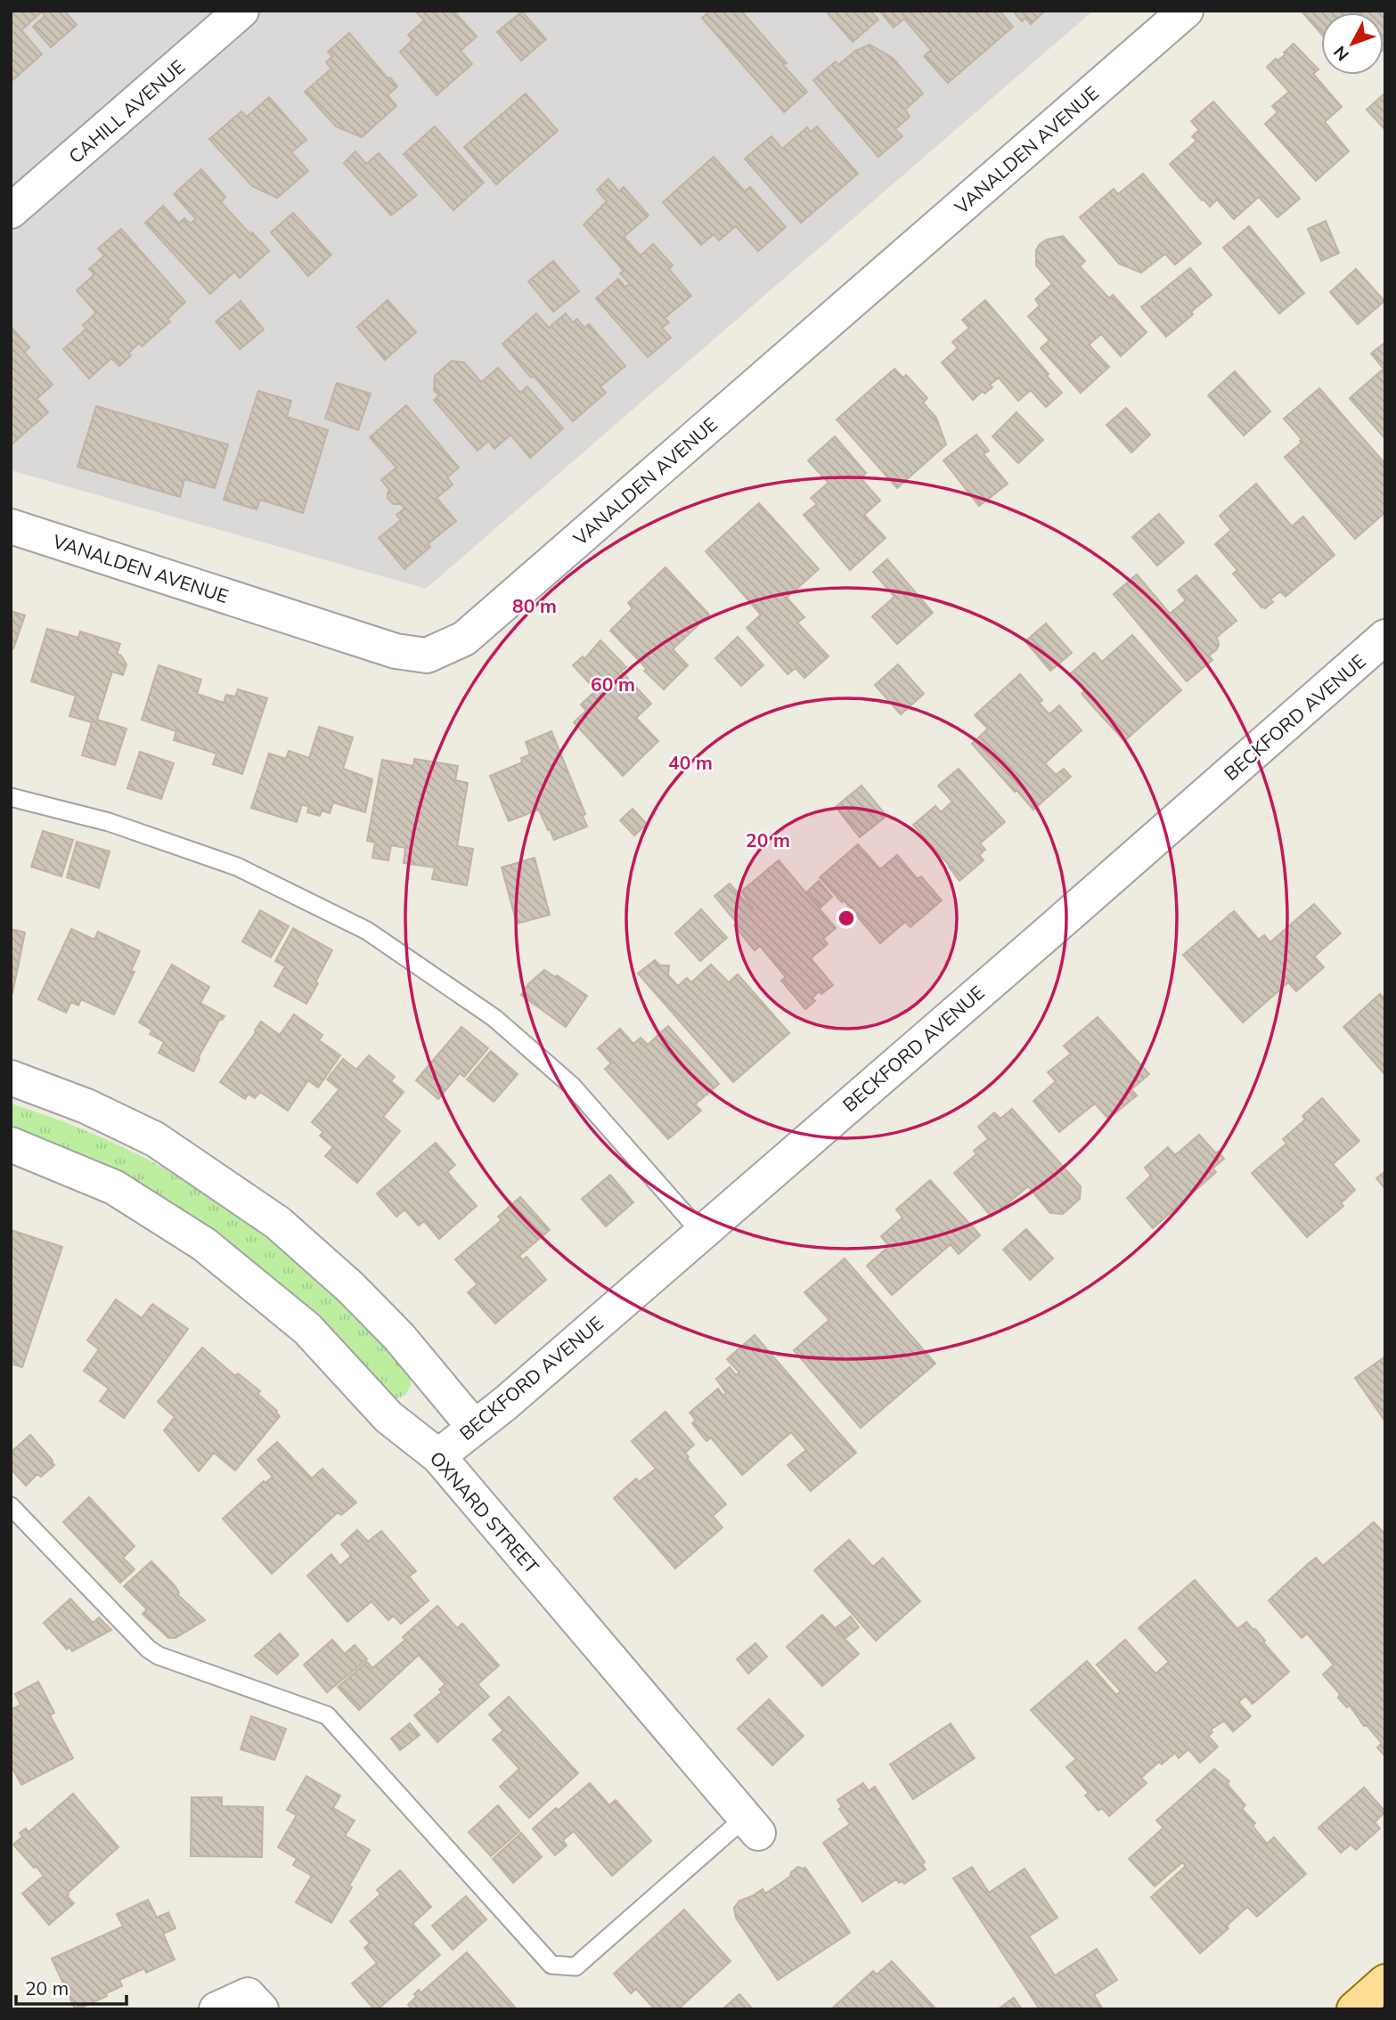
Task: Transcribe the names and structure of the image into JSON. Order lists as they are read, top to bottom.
{
  "streets": {
    "street": [
      "CAHILL AVENUE",
      "VANALDEN AVENUE",
      "BECKFORD AVENUE",
      "OXNARD STREET"
    ]
  },
  "crossings": [
    ["BECKFORD AVENUE", "OXNARD STREET"]
  ],
  "scale_bar": "20 m",
  "north": "bottom left",
  "rings": [
    "80 m",
    "60 m",
    "40 m",
    "20 m"
  ]
}
